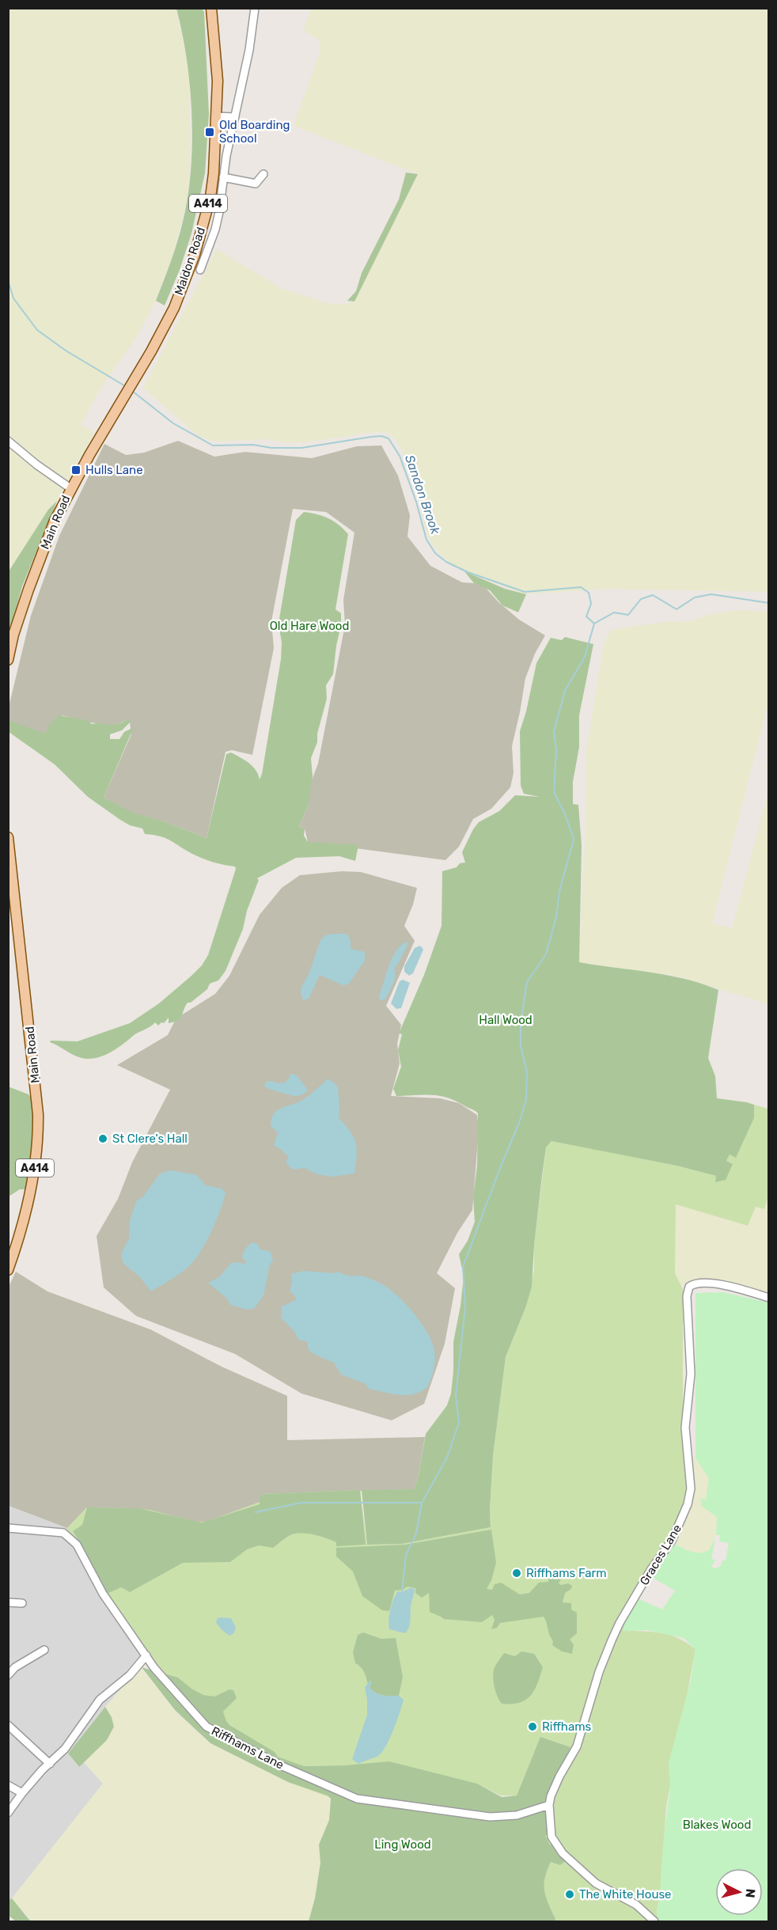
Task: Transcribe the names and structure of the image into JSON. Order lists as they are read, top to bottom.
{
  "streets": {
    "main road": ["A414", "Maldon Road", "Main Road"],
    "street": ["Graces Lane", "Riffhams Lane"]
  },
  "crossings": [
    ["Maldon Road", "Main Road"],
    ["Graces Lane", "Riffhams Lane"]
  ],
  "water": ["Sandon Brook"],
  "parks": [
    "Old Hare Wood",
    "Hall Wood",
    "Blakes Wood",
    "Ling Wood"
  ],
  "places": {
    "transit": ["Old Boarding School", "Hulls Lane"],
    "other": [
      "St Clere's Hall",
      "Riffhams Farm",
      "Riffhams",
      "The White House"
    ]
  },
  "north": "right"
}
